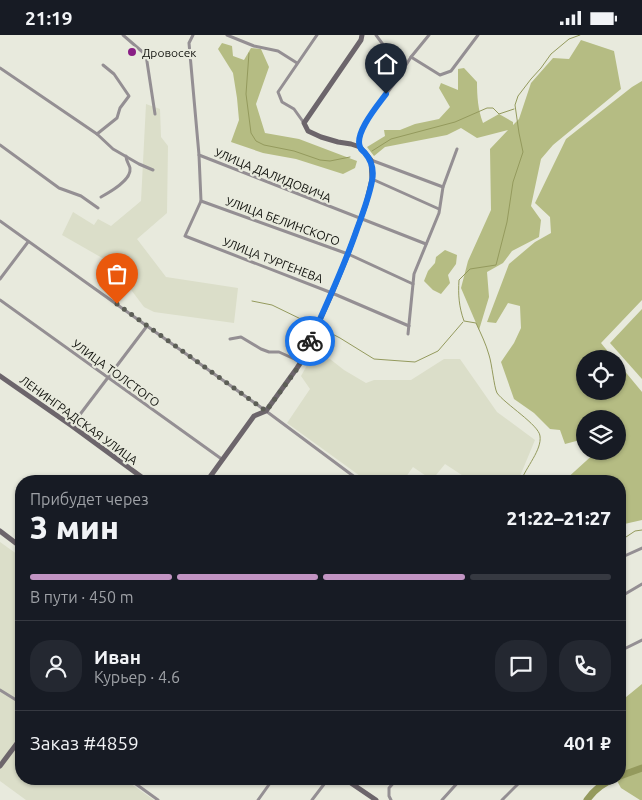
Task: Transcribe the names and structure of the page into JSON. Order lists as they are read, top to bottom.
{
  "streets": {
    "street": [
      "УЛИЦА ДАЛИДОВИЧА",
      "УЛИЦА БЕЛИНСКОГО",
      "УЛИЦА ТУРГЕНЕВА",
      "УЛИЦА ТОЛСТОГО",
      "ЛЕНИНГРАДСКАЯ УЛИЦА"
    ]
  },
  "crossings": [
    ["УЛИЦА БЕЛИНСКОГО", "УЛИЦА ТУРГЕНЕВА"]
  ],
  "places": ["Дровосек"],
  "page": {
    "status": "21:19",
    "heading": ["3 мин", "Прибудет через", "21:22–21:27"],
    "panel": [
      "Иван",
      "Курьер · 4.6",
      "Заказ #4859",
      "401 ₽"
    ],
    "bar": "В пути · 450 m"
  }
}
